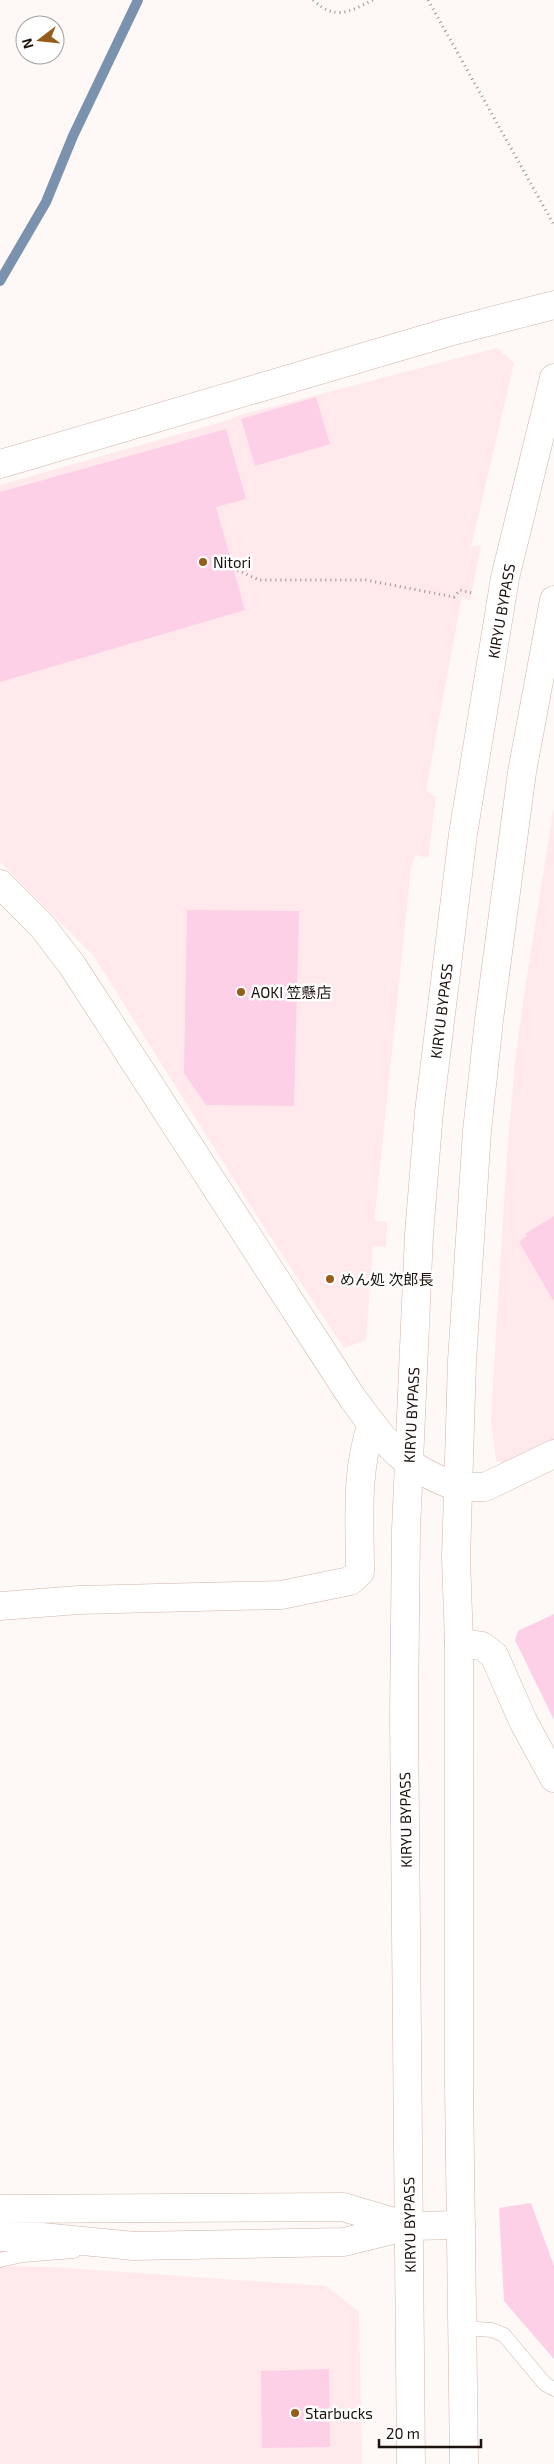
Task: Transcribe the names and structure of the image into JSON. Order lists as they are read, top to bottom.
{
  "streets": {
    "main road": ["KIRYU BYPASS"]
  },
  "places": [
    "Nitori",
    "AOKI 笠懸店",
    "めん処 次郎長",
    "Starbucks"
  ],
  "scale_bar": "20 m",
  "north": "left"
}
